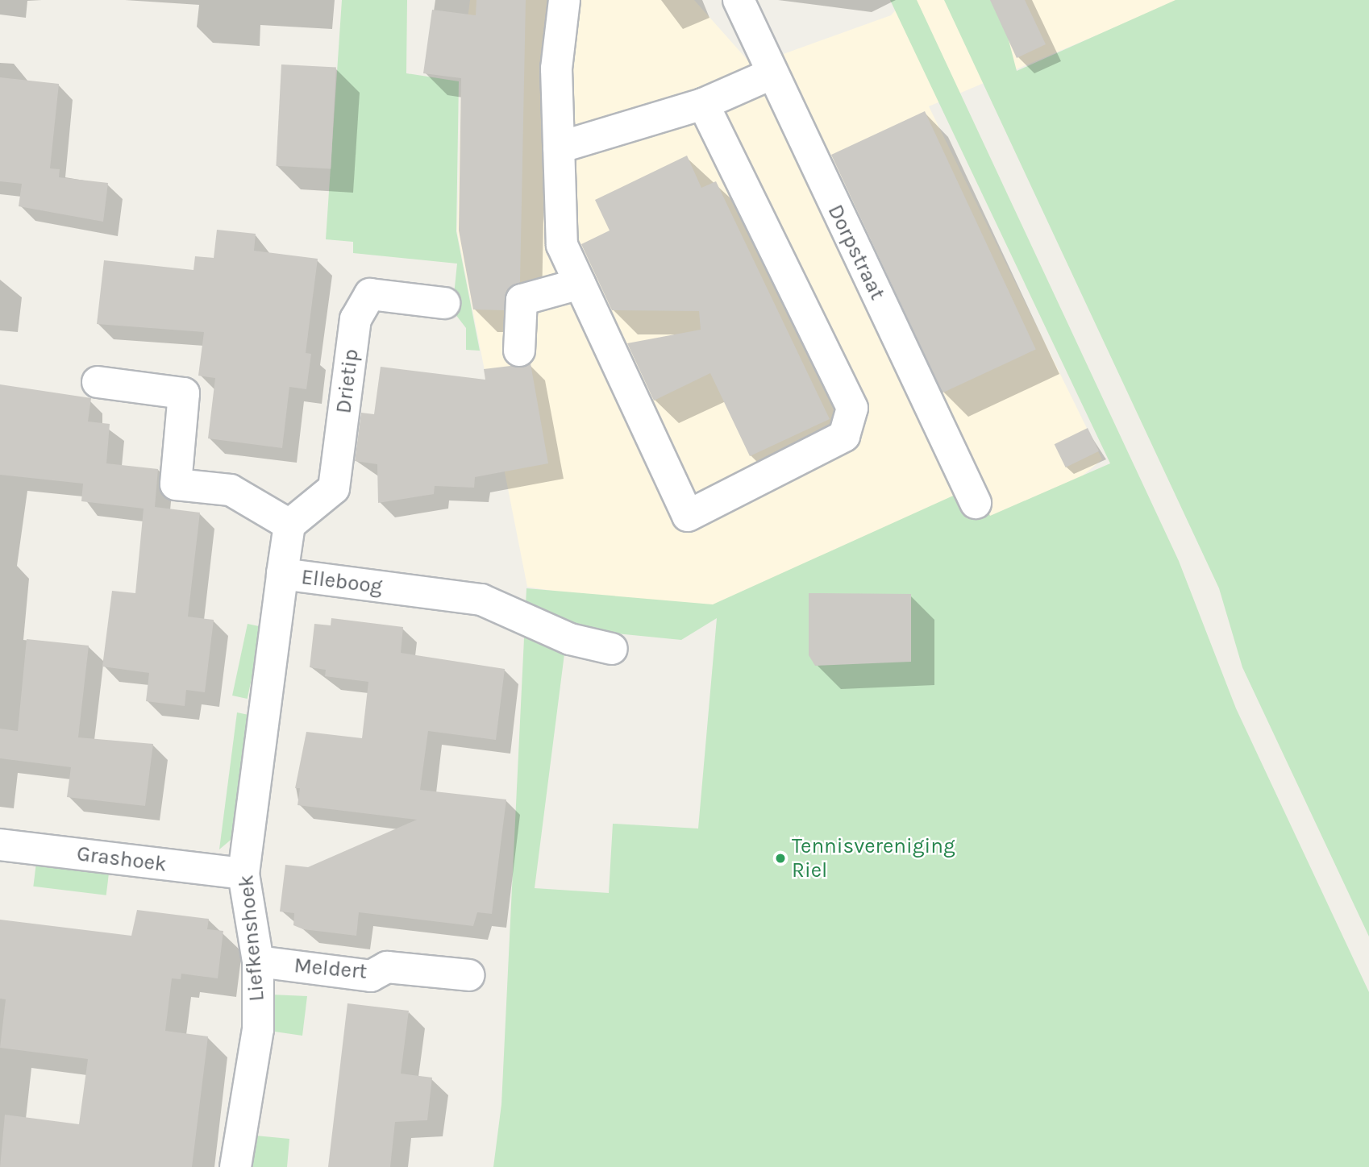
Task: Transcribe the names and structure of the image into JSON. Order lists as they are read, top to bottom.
{
  "streets": {
    "street": [
      "Dorpstraat",
      "Drietip",
      "Elleboog",
      "Grashoek",
      "Liefkenshoek",
      "Meldert"
    ]
  },
  "crossings": [
    ["Drietip", "Elleboog"],
    ["Elleboog", "Liefkenshoek"],
    ["Grashoek", "Liefkenshoek"],
    ["Liefkenshoek", "Meldert"]
  ],
  "places": ["Tennisvereniging Riel"]
}
